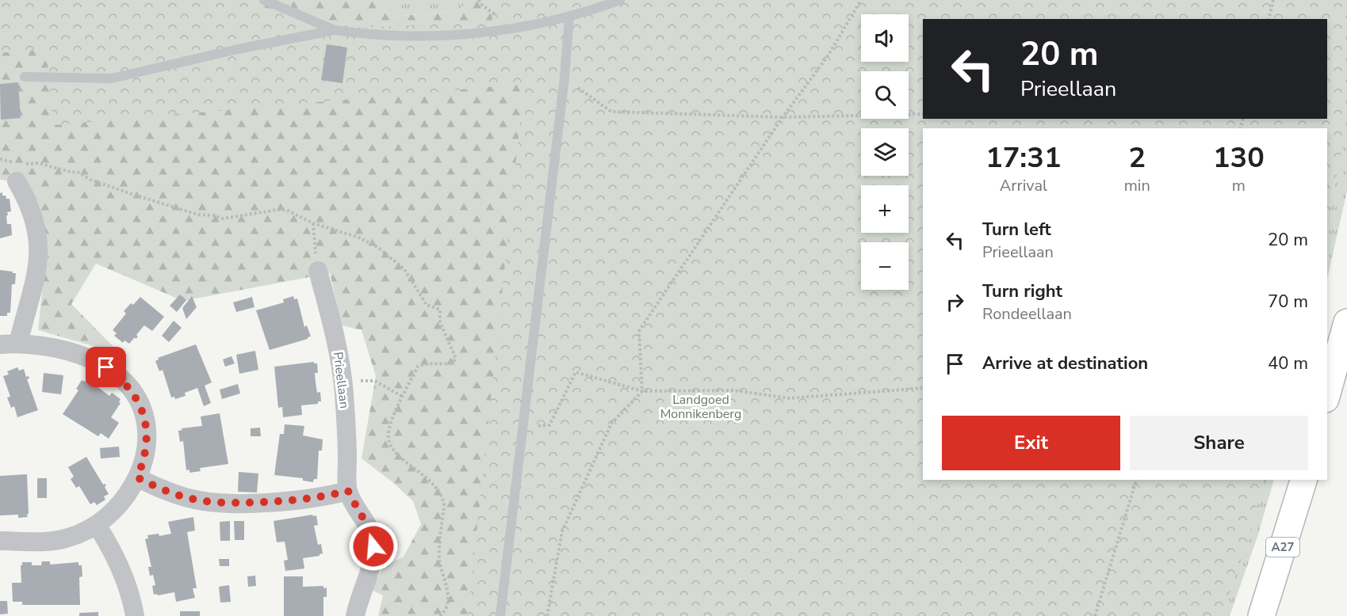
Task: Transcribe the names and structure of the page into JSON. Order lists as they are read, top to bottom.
{
  "streets": {
    "highway": ["A27"],
    "street": ["Prieellaan"]
  },
  "parks": ["Landgoed Monnikenberg"],
  "page": {
    "map_buttons": ["+", "−"],
    "turn": ["20 m", "Prieellaan"],
    "eta": [
      "17:31",
      "Arrival",
      "2",
      "min",
      "130",
      "m"
    ],
    "list": [
      {
        "name": "Turn left",
        "note": "Prieellaan",
        "value": "20 m"
      },
      {
        "name": "Turn right",
        "note": "Rondeellaan",
        "value": "70 m"
      },
      {
        "name": "Arrive at destination",
        "value": "40 m"
      }
    ],
    "buttons": ["Exit", "Share"]
  }
}
